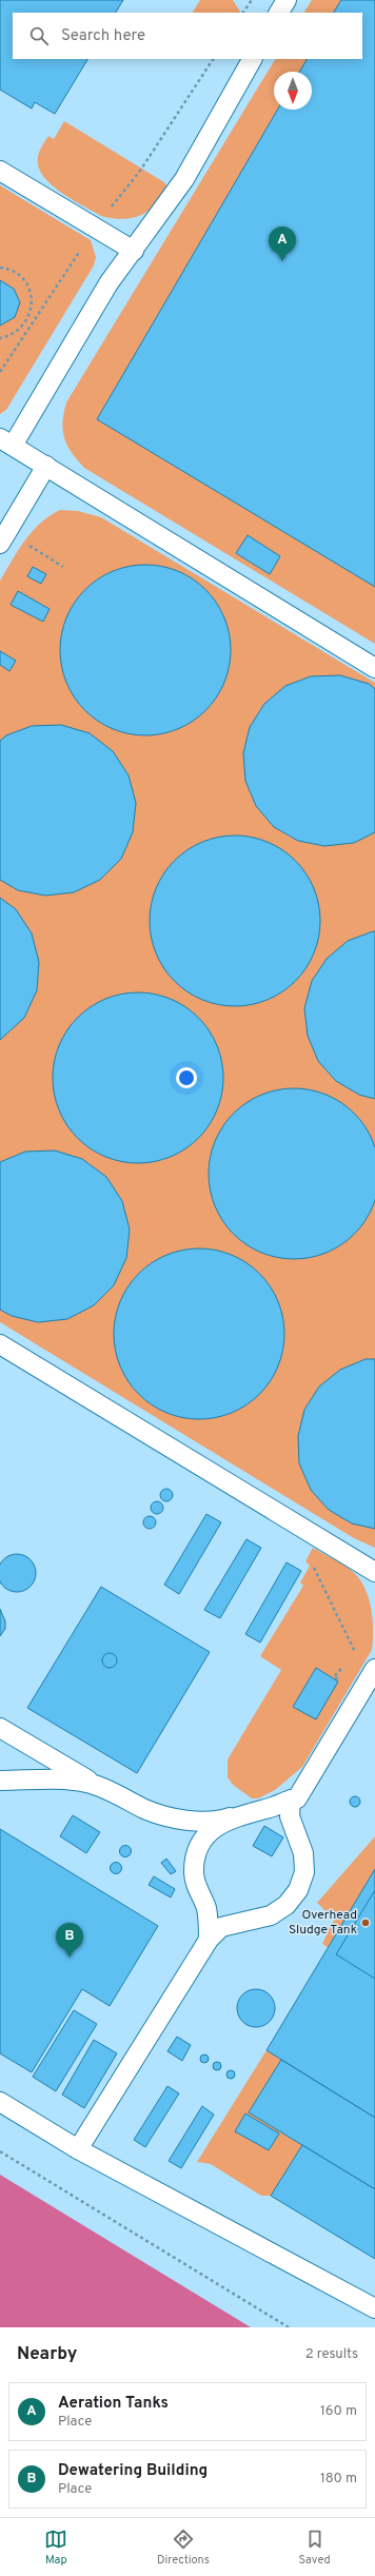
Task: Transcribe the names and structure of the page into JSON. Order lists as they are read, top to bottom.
{
  "places": ["Overhead Sludge Tank"],
  "north": "bottom",
  "page": {
    "search": "Search here",
    "pins": ["A", "B"],
    "heading": ["Nearby", "2 results"],
    "list": [
      {
        "mark": "A",
        "name": "Aeration Tanks",
        "note": "Place",
        "value": "160 m"
      },
      {
        "mark": "B",
        "name": "Dewatering Building",
        "note": "Place",
        "value": "180 m"
      }
    ],
    "nav": ["Map", "Directions", "Saved"]
  }
}
